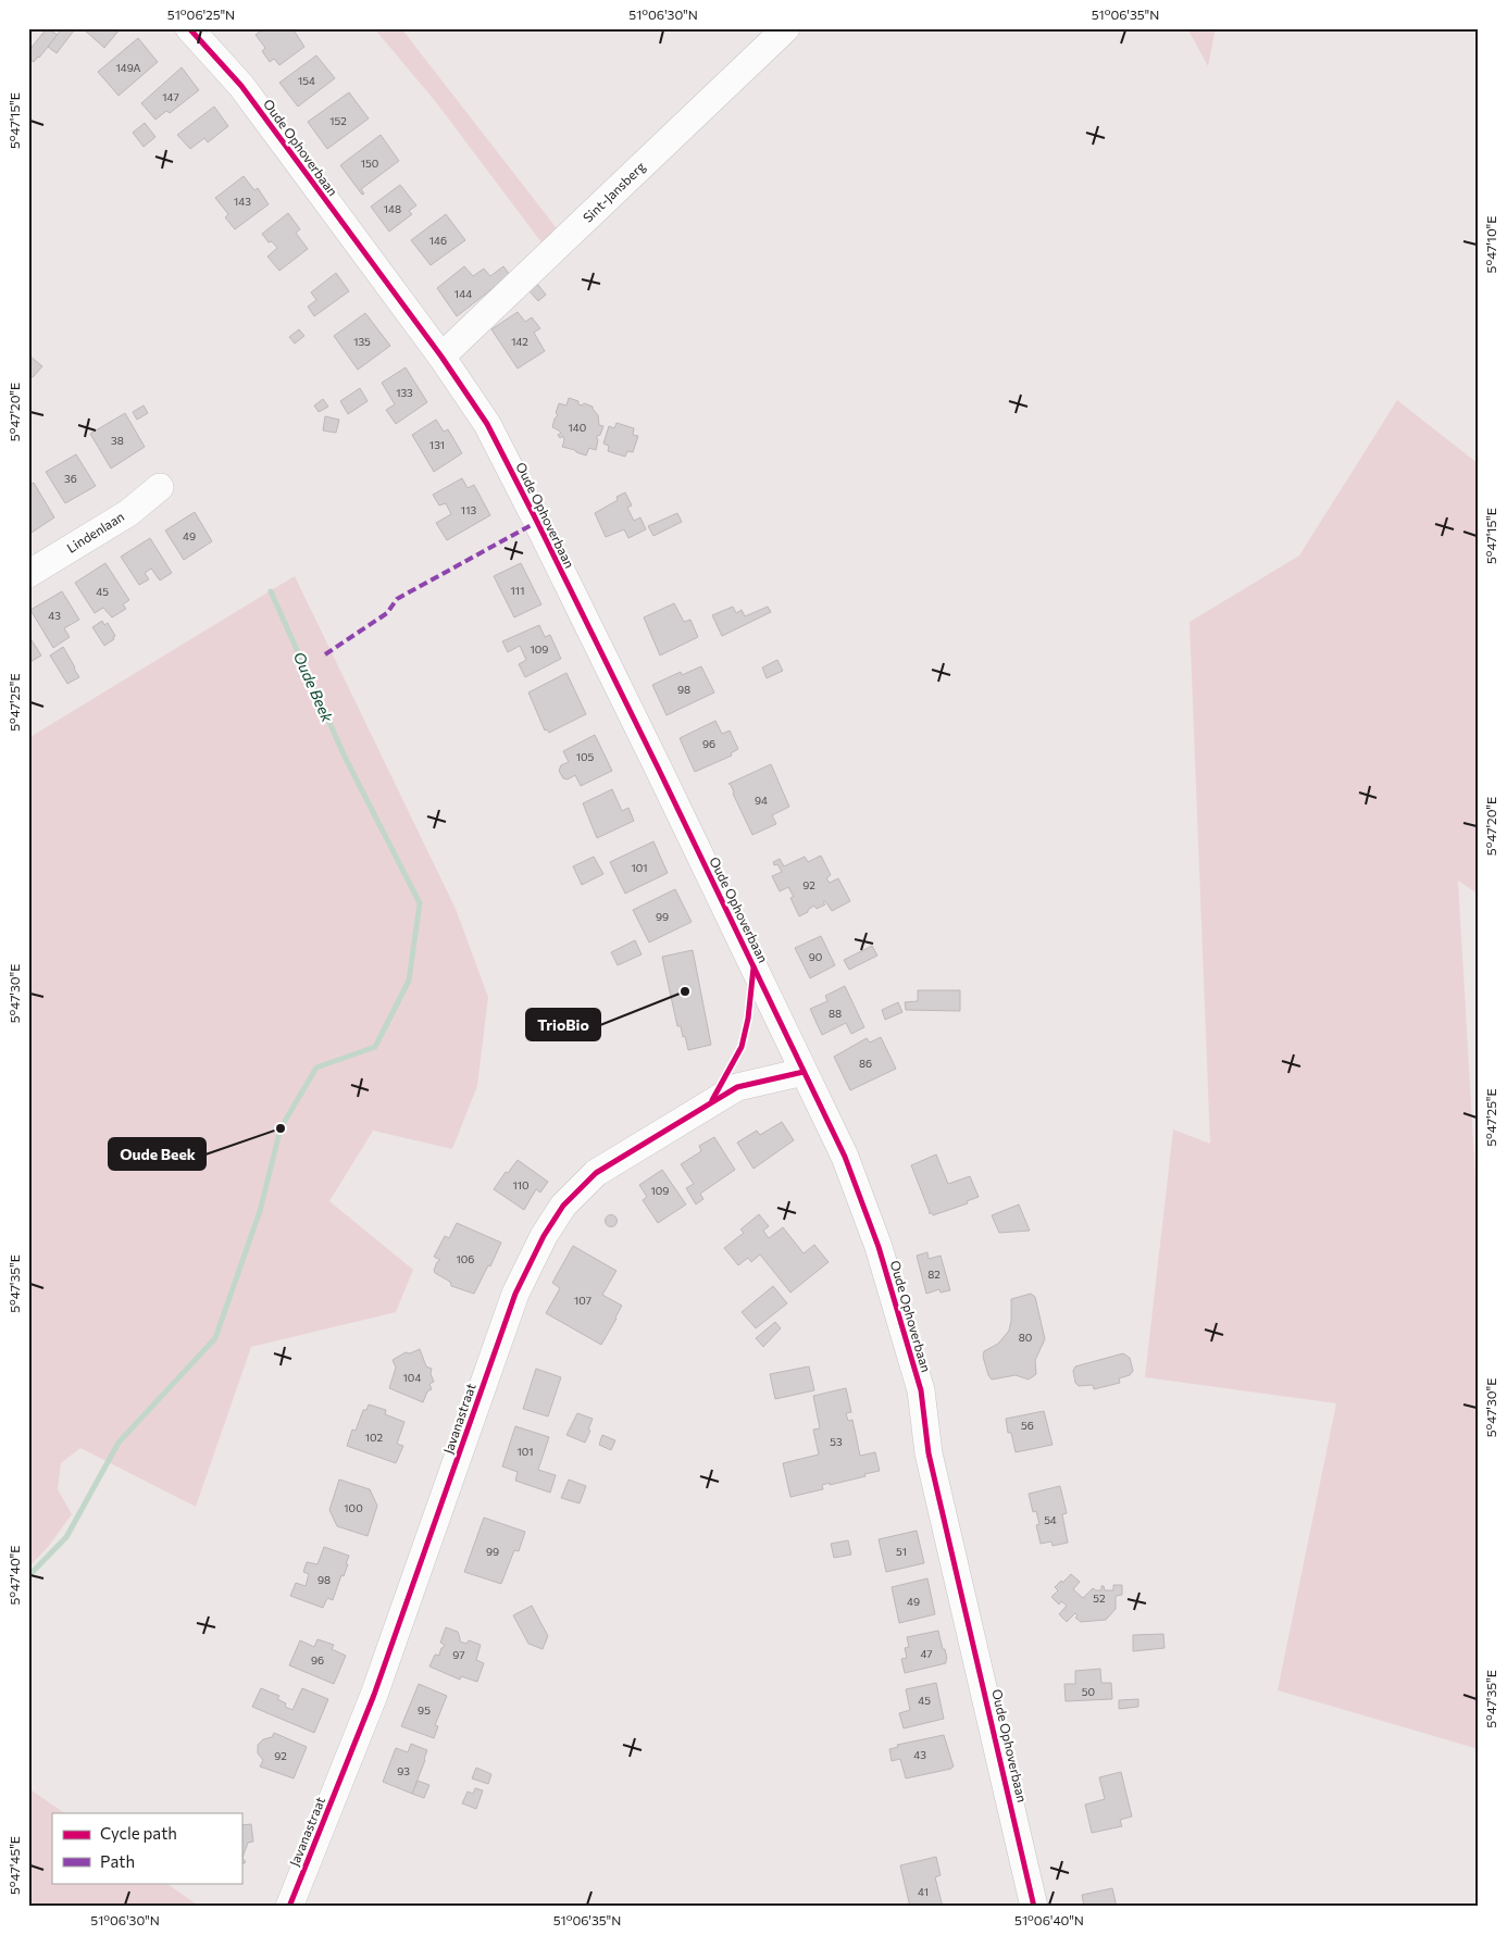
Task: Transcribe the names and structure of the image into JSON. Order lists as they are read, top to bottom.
{
  "streets": {
    "street": [
      "Oude Ophoverbaan",
      "Sint-Jansberg",
      "Lindenlaan",
      "Javanastraat"
    ]
  },
  "crossings": [
    ["Oude Ophoverbaan", "Sint-Jansberg"],
    ["Oude Ophoverbaan", "Javanastraat"]
  ],
  "water": ["Oude Beek"],
  "places": ["TrioBio", "Oude Beek"],
  "house_numbers": [
    "149A",
    "154",
    "147",
    "152",
    "150",
    "143",
    "148",
    "146",
    "144",
    "135",
    "142",
    "133",
    "140",
    "38",
    "131",
    "36",
    "113",
    "49",
    "111",
    "45",
    "43",
    "109",
    "98",
    "96",
    "105",
    "94",
    "101",
    "92",
    "99",
    "90",
    "88",
    "86",
    "110",
    "109",
    "106",
    "82",
    "107",
    "80",
    "104",
    "56",
    "102",
    "53",
    "101",
    "100",
    "54",
    "99",
    "51",
    "98",
    "52",
    "49",
    "47",
    "97",
    "96",
    "50",
    "45",
    "95",
    "43",
    "92",
    "93",
    "41"
  ],
  "legend": ["Cycle path", "Path"],
  "coordinates": [
    "51°06'25\"N",
    "51°06'30\"N",
    "51°06'35\"N",
    "5°47'15\"E",
    "5°47'10\"E",
    "5°47'20\"E",
    "5°47'25\"E",
    "5°47'30\"E",
    "5°47'35\"E",
    "5°47'40\"E",
    "5°47'45\"E",
    "51°06'40\"N"
  ]
}
